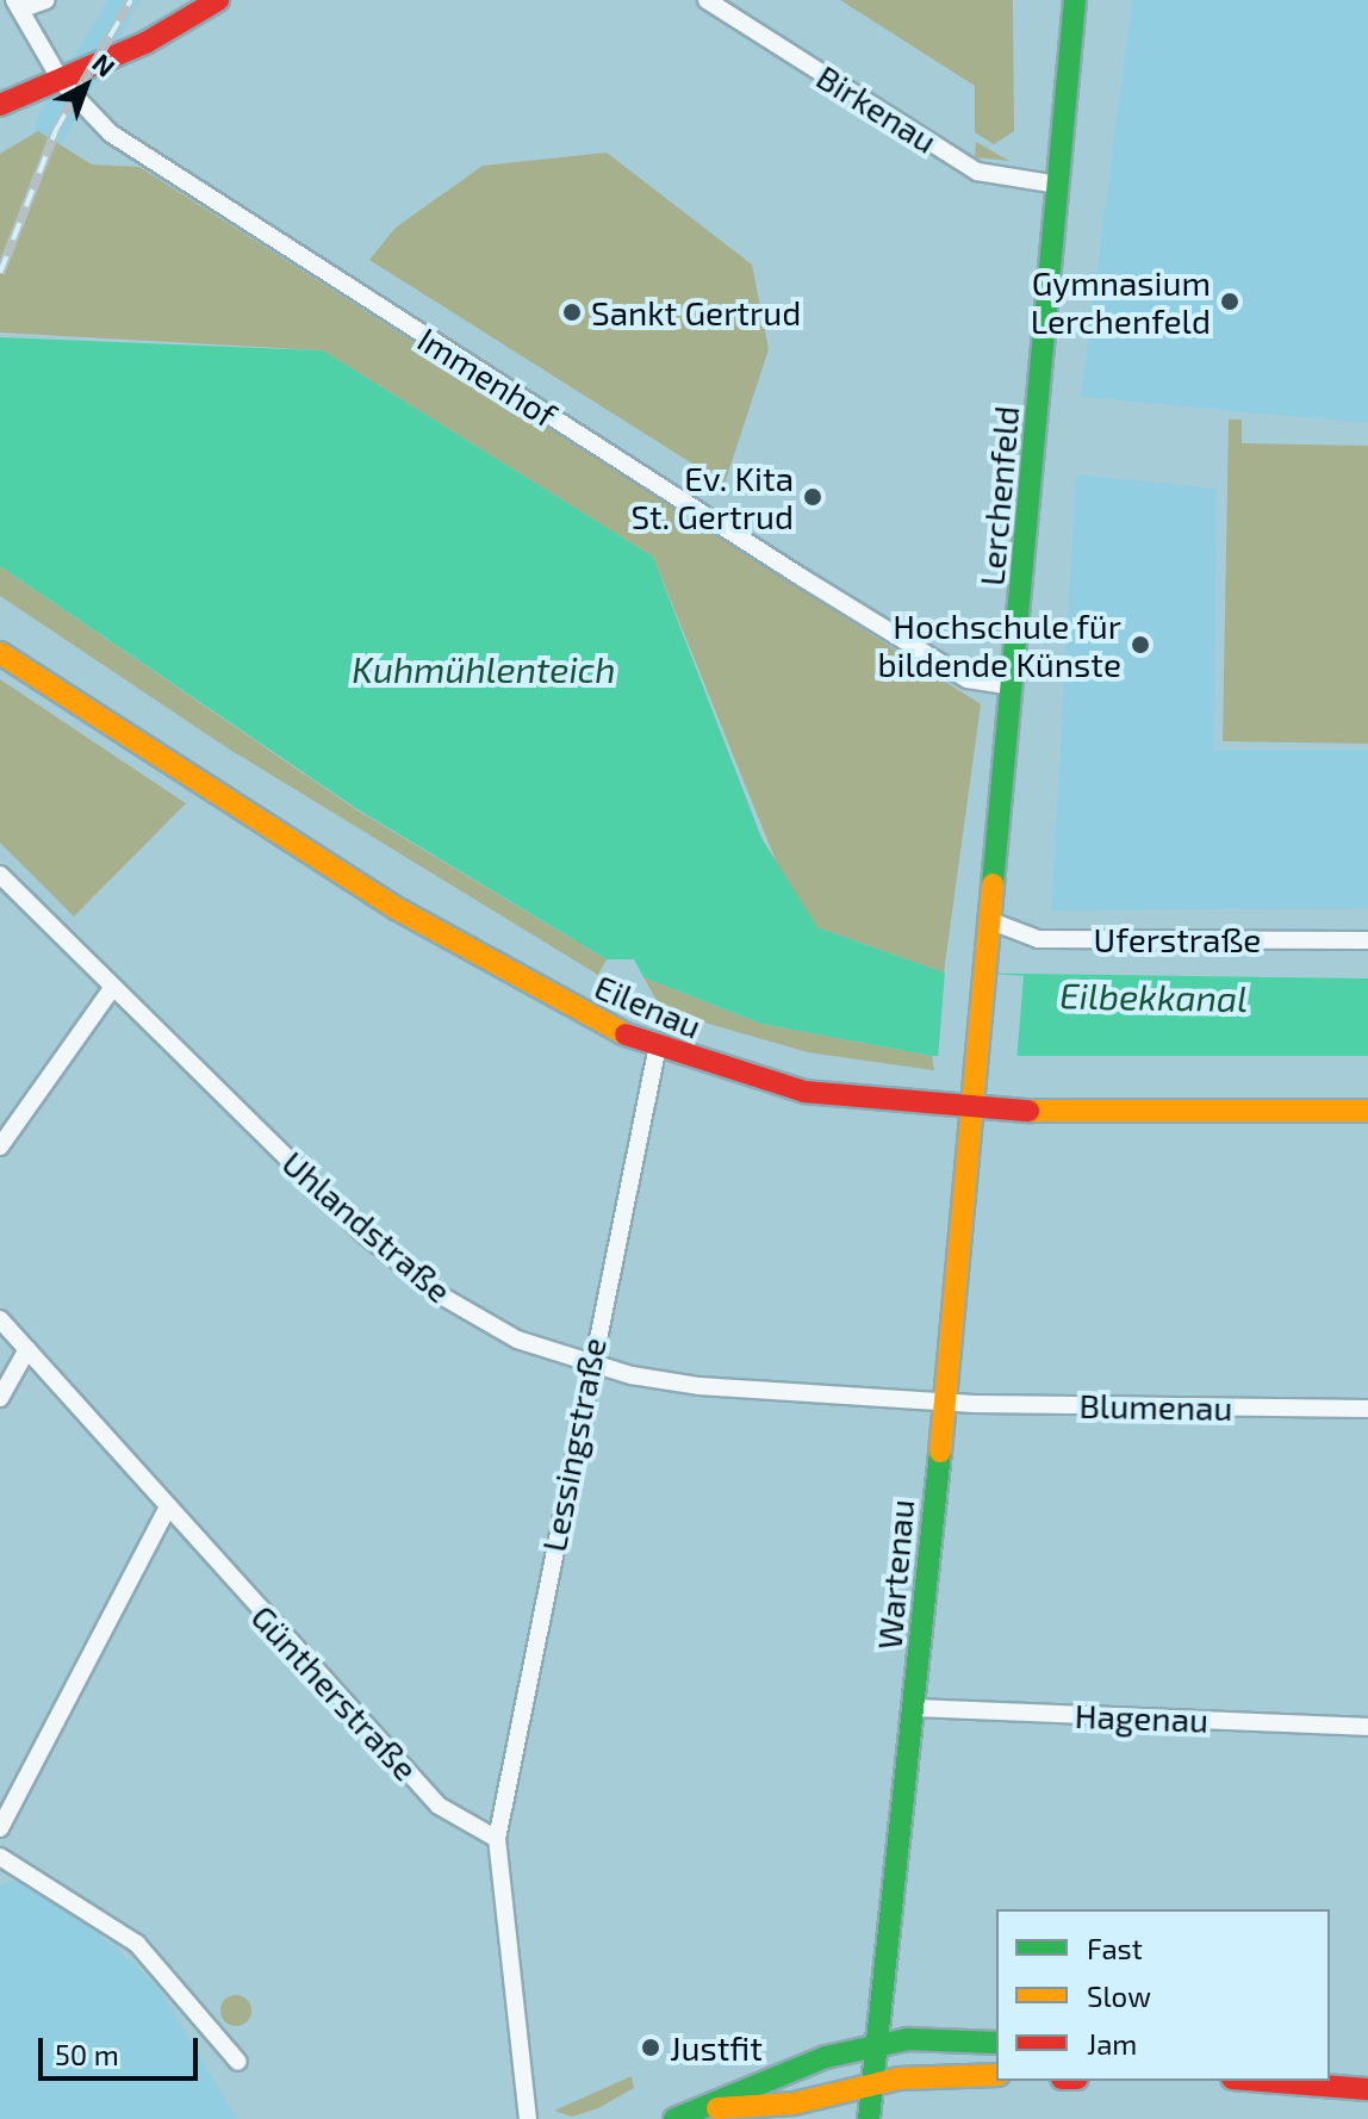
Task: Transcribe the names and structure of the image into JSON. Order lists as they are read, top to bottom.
{
  "streets": {
    "main road": ["Lerchenfeld", "Eilenau", "Wartenau"],
    "street": [
      "Birkenau",
      "Immenhof",
      "Uferstraße",
      "Uhlandstraße",
      "Blumenau",
      "Lessingstraße",
      "Güntherstraße",
      "Hagenau"
    ]
  },
  "crossings": [
    ["Birkenau", "Lerchenfeld"],
    ["Immenhof", "Lerchenfeld"],
    ["Lerchenfeld", "Uferstraße"],
    ["Lerchenfeld", "Eilenau"],
    ["Lerchenfeld", "Wartenau"],
    ["Eilenau", "Lessingstraße"],
    ["Eilenau", "Wartenau"],
    ["Uhlandstraße", "Blumenau"],
    ["Uhlandstraße", "Lessingstraße"],
    ["Uhlandstraße", "Wartenau"],
    ["Blumenau", "Wartenau"],
    ["Lessingstraße", "Güntherstraße"],
    ["Wartenau", "Hagenau"]
  ],
  "water": ["Kuhmühlenteich", "Eilbekkanal"],
  "places": [
    "Gymnasium Lerchenfeld",
    "Sankt Gertrud",
    "Ev. Kita St. Gertrud",
    "Hochschule für bildende Künste",
    "Justfit"
  ],
  "legend": ["Fast", "Slow", "Jam"],
  "scale_bar": "50 m",
  "north": "top right"
}
